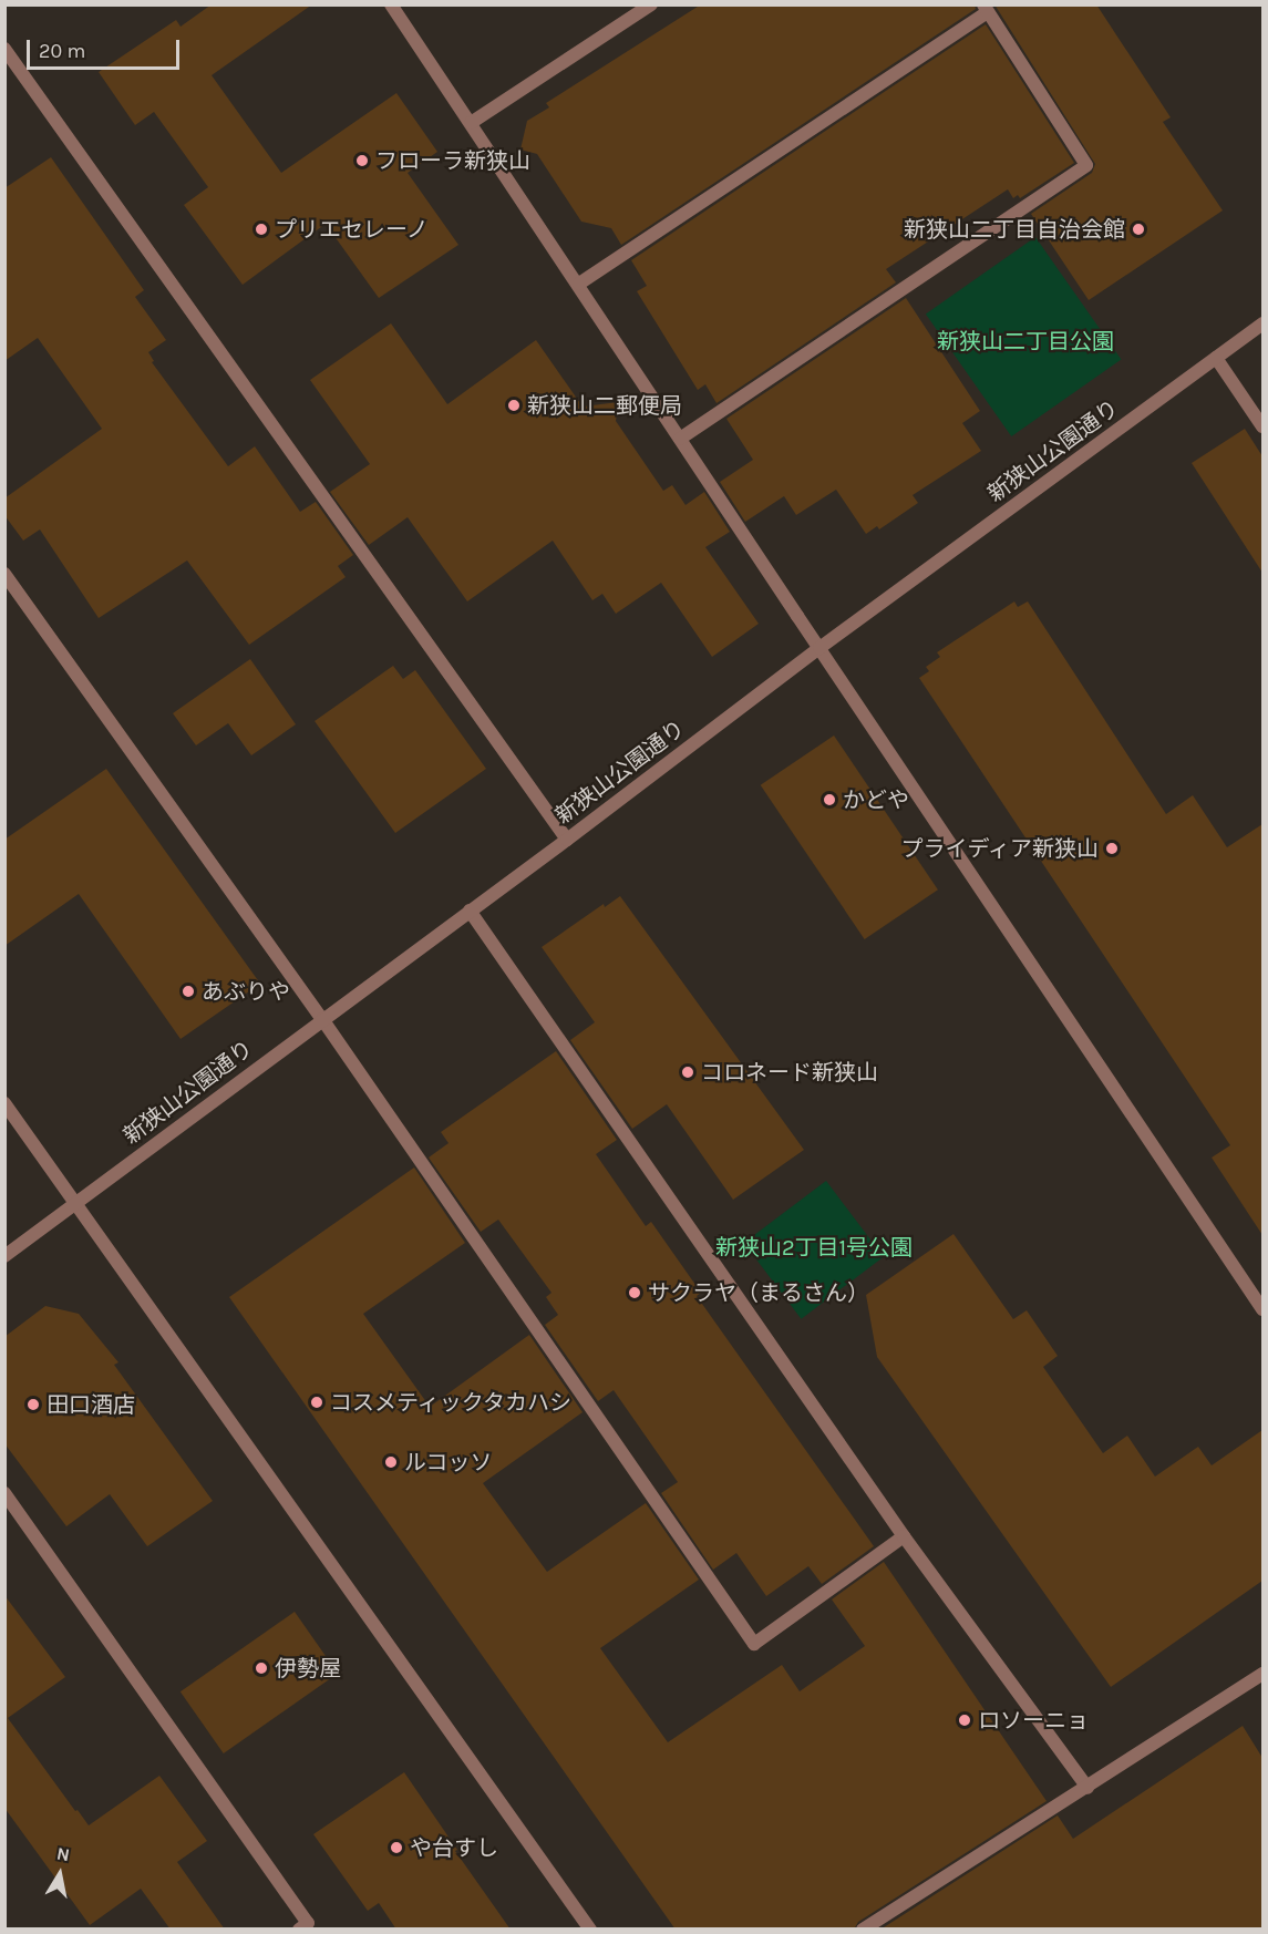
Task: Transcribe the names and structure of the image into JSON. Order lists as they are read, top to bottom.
{
  "streets": {
    "street": ["新狭山公園通り"]
  },
  "parks": ["新狭山二丁目公園", "新狭山2丁目1号公園"],
  "places": [
    "フローラ新狭山",
    "プリエセレーノ",
    "新狭山二丁目自治会館",
    "新狭山二郵便局",
    "かどや",
    "プライディア新狭山",
    "あぶりや",
    "コロネード新狭山",
    "サクラヤ（まるさん）",
    "コスメティックタカハシ",
    "田口酒店",
    "ルコッソ",
    "伊勢屋",
    "ロソーニョ",
    "や台すし"
  ],
  "scale_bar": "20 m",
  "north": "top"
}
